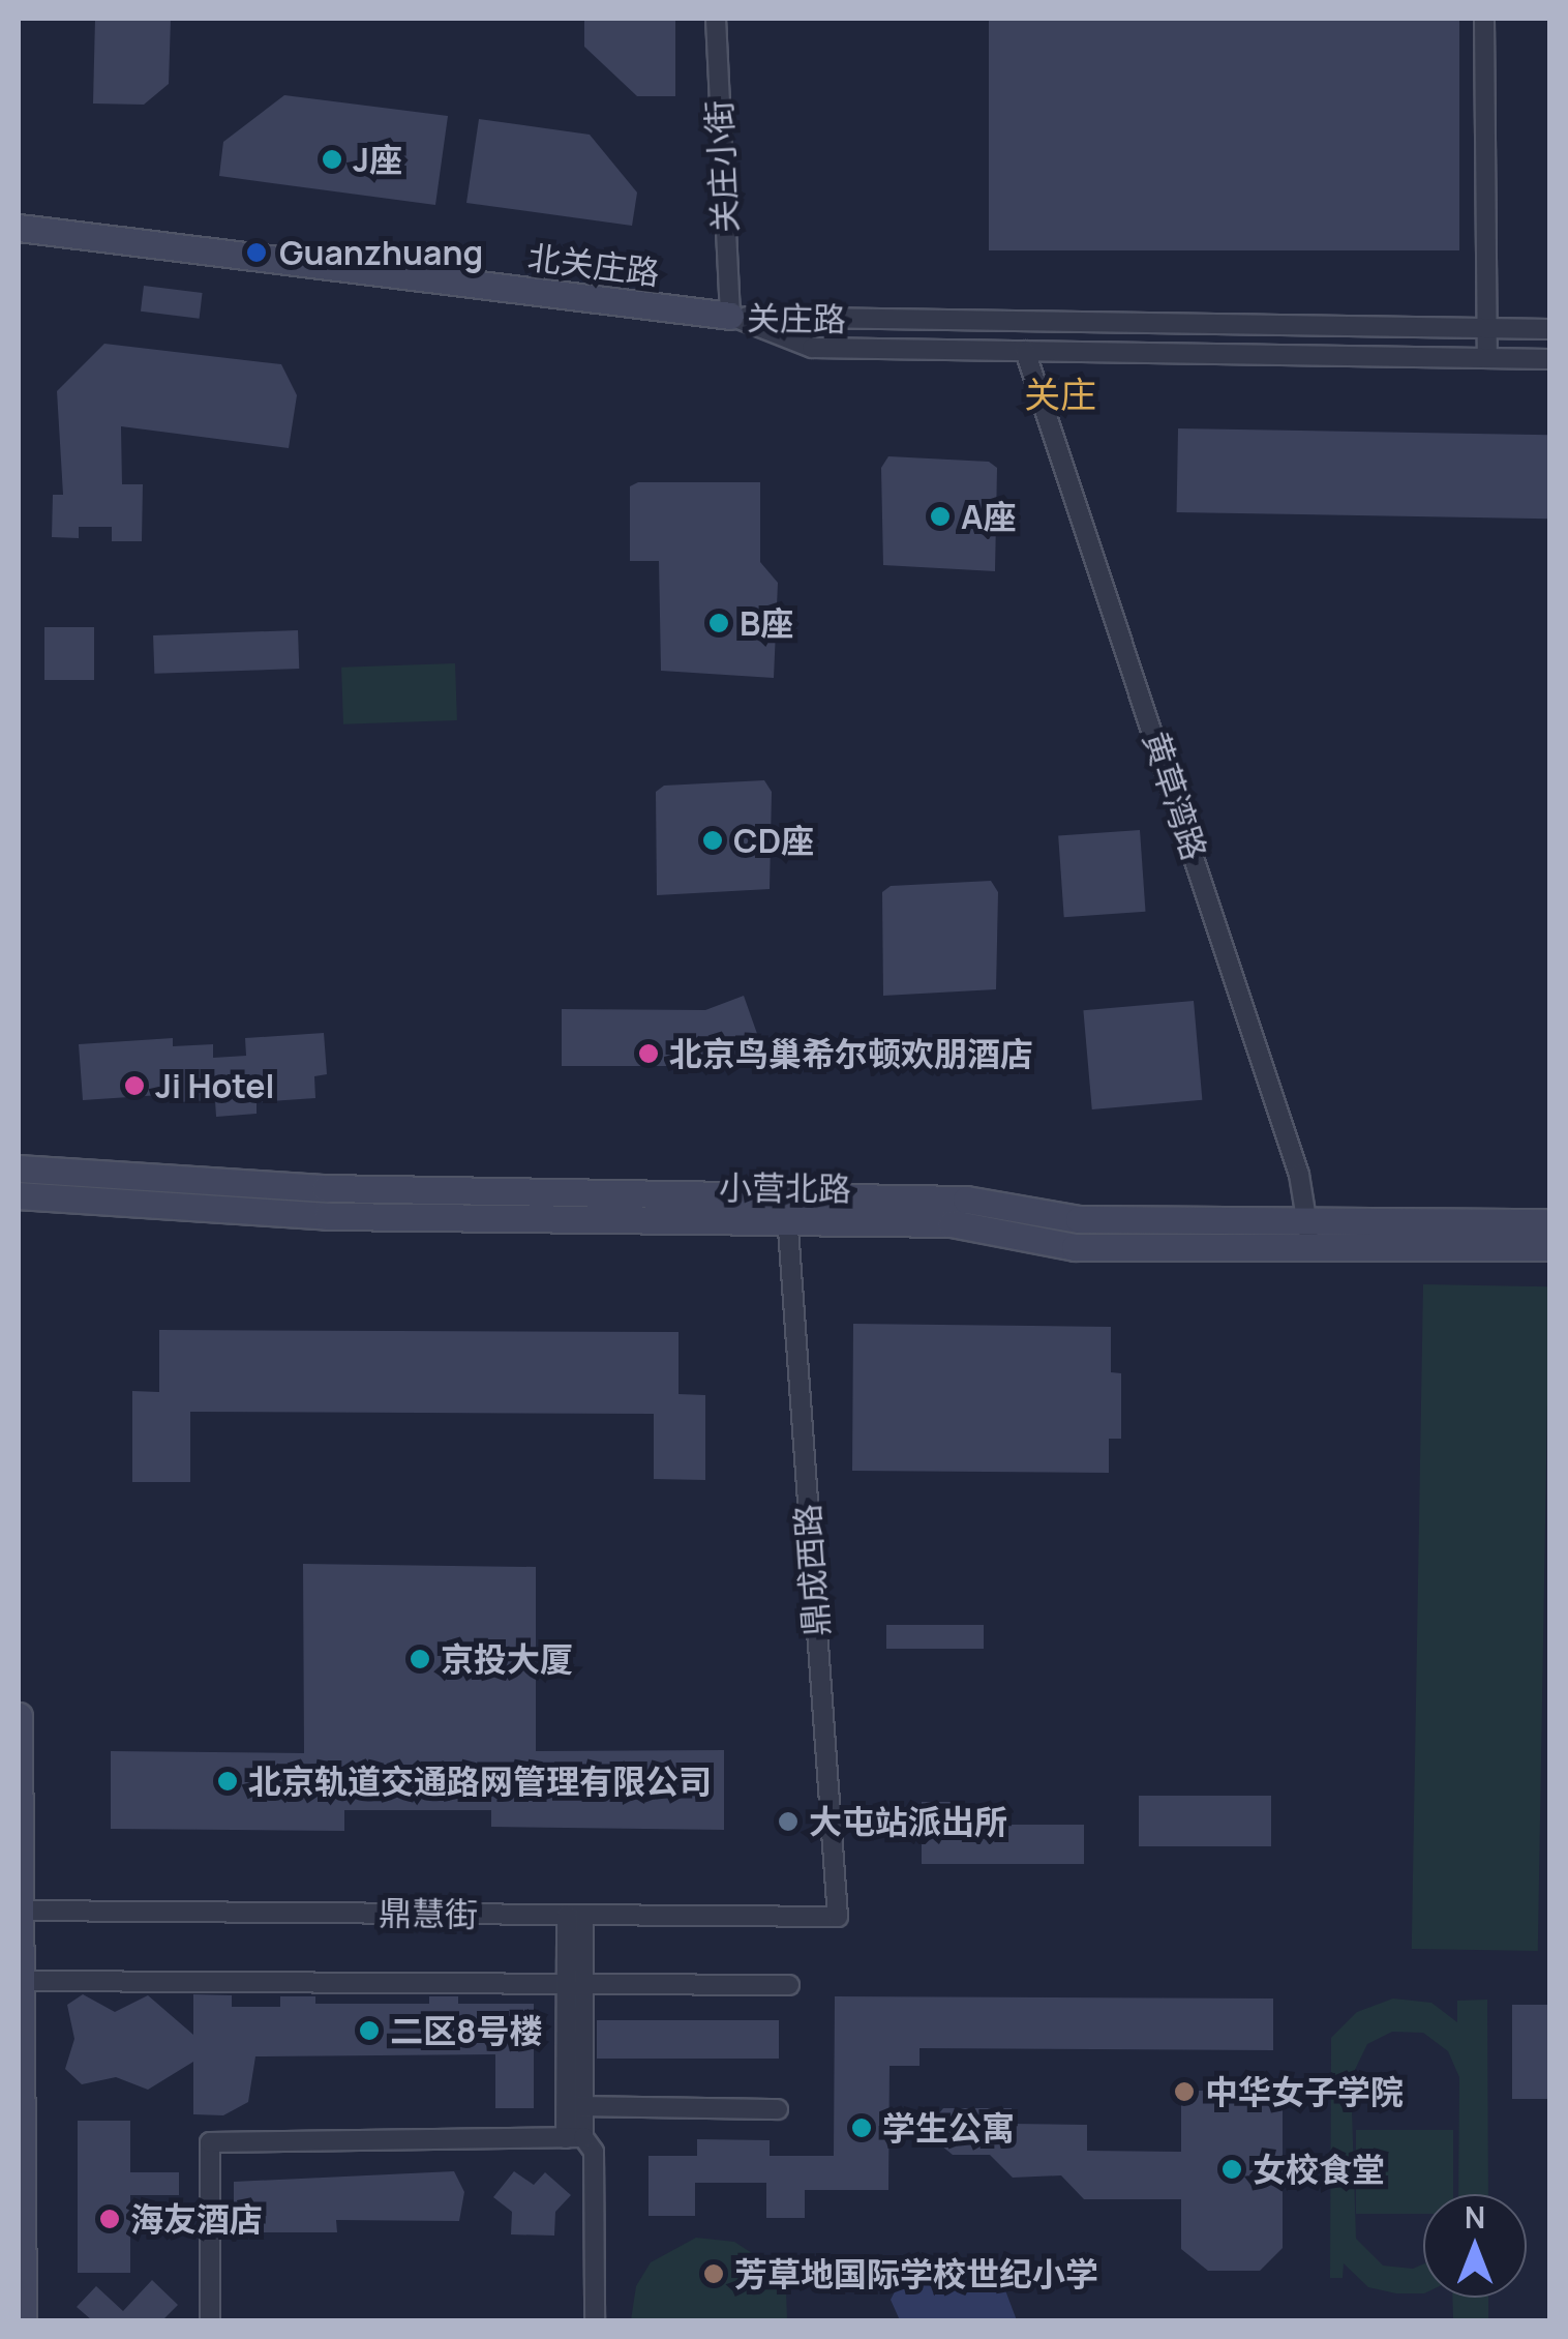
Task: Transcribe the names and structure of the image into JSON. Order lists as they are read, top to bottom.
{
  "streets": {
    "street": [
      "关庄小街",
      "北关庄路",
      "关庄路",
      "黄草湾路",
      "小营北路",
      "鼎成西路",
      "鼎慧街"
    ]
  },
  "crossings": [
    ["关庄小街", "北关庄路"],
    ["关庄小街", "关庄路"],
    ["北关庄路", "关庄路"],
    ["关庄路", "黄草湾路"],
    ["黄草湾路", "小营北路"],
    ["小营北路", "鼎成西路"],
    ["鼎成西路", "鼎慧街"]
  ],
  "districts": ["关庄"],
  "places": [
    "J座",
    "Guanzhuang",
    "A座",
    "B座",
    "CD座",
    "北京鸟巢希尔顿欢朋酒店",
    "Ji Hotel",
    "京投大厦",
    "北京轨道交通路网管理有限公司",
    "大屯站派出所",
    "二区8号楼",
    "中华女子学院",
    "学生公寓",
    "女校食堂",
    "海友酒店",
    "芳草地国际学校世纪小学"
  ],
  "north": "top"
}
